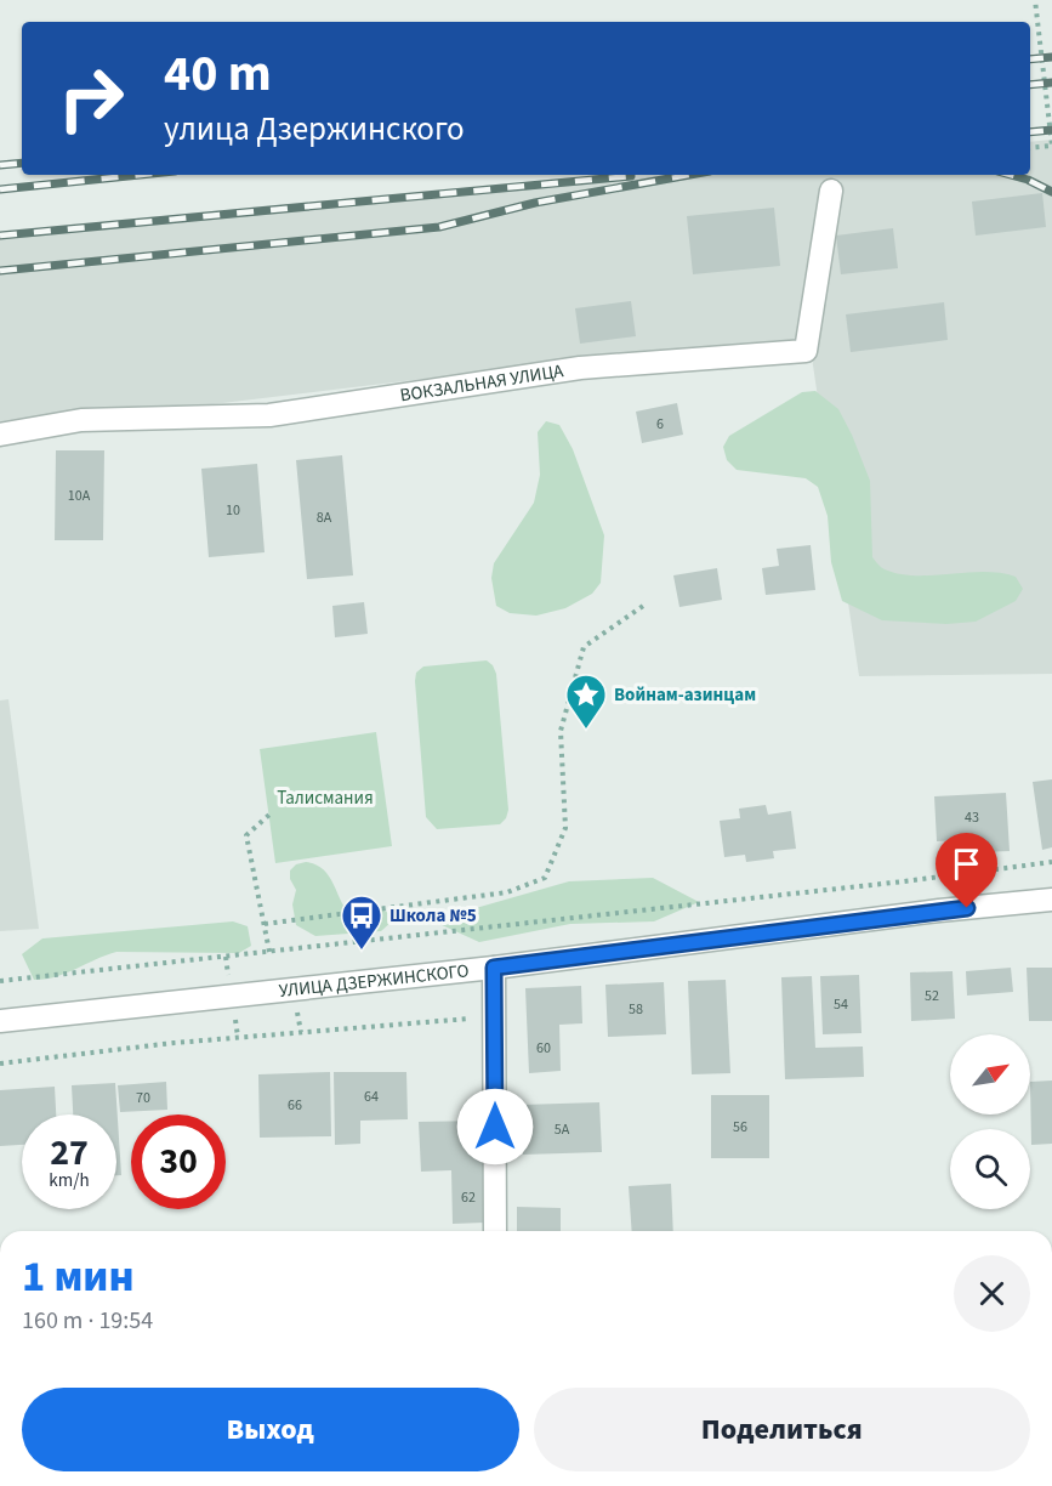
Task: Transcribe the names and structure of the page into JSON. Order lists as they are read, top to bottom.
{
  "streets": {
    "street": ["ВОКЗАЛЬНАЯ УЛИЦА", "УЛИЦА ДЗЕРЖИНСКОГО"]
  },
  "parks": ["Талисмания"],
  "places": {
    "place": ["Войнам-азинцам"],
    "bus stop": ["Школа №5"]
  },
  "house_numbers": [
    "6",
    "10А",
    "10",
    "8А",
    "43",
    "52",
    "54",
    "58",
    "60",
    "64",
    "70",
    "66",
    "56",
    "5А",
    "62"
  ],
  "north": "top right",
  "page": {
    "turn": ["40 m", "улица Дзержинского"],
    "speed": "27 km/h",
    "limit": "30",
    "heading": ["1 мин", "160 m · 19:54"],
    "buttons": ["Выход", "Поделиться"]
  }
}
